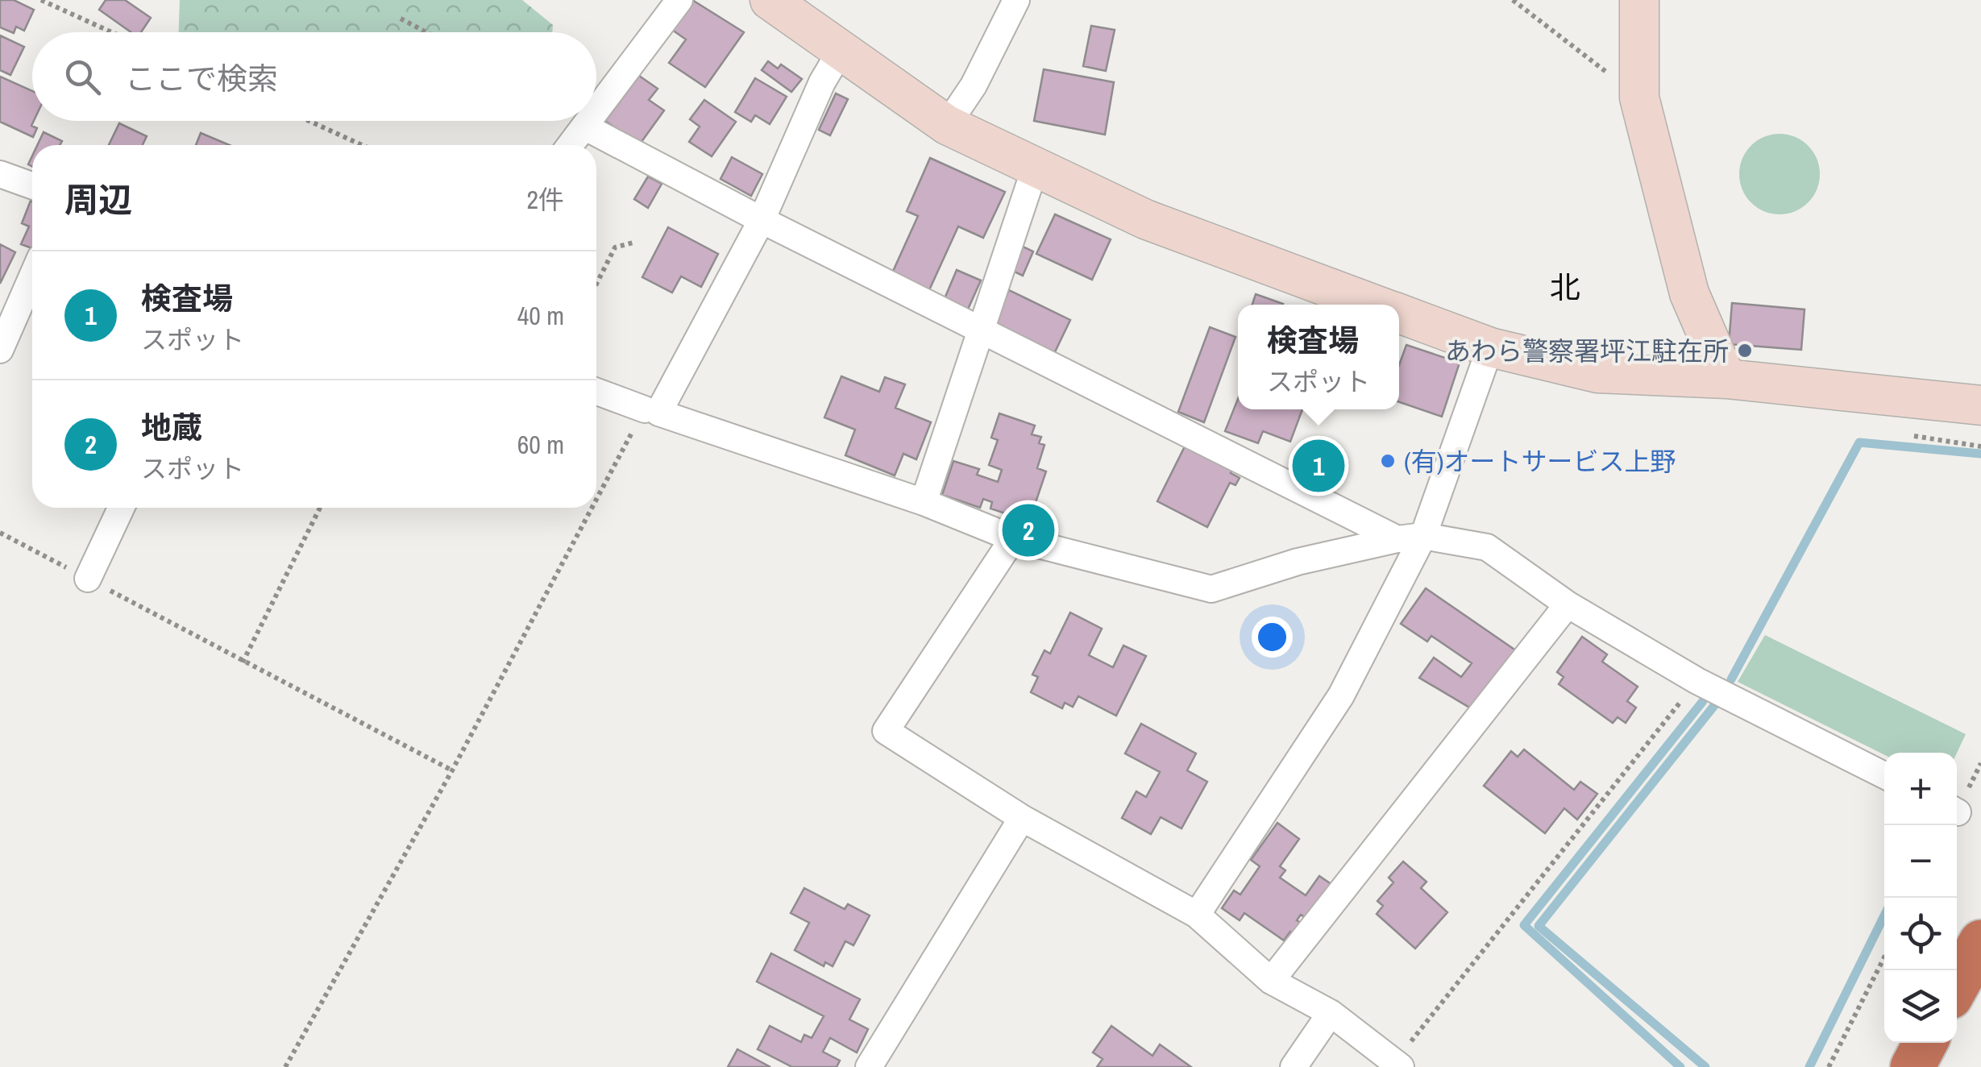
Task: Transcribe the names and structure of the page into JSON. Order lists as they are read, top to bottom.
{
  "districts": ["北"],
  "places": ["あわら警察署坪江駐在所", "(有)オートサービス上野"],
  "page": {
    "search": "ここで検索",
    "heading": ["周辺", "2件"],
    "list": [
      {
        "mark": "1",
        "name": "検査場",
        "note": "スポット",
        "value": "40 m"
      },
      {
        "mark": "2",
        "name": "地蔵",
        "note": "スポット",
        "value": "60 m"
      }
    ],
    "popup": ["検査場", "スポット"],
    "pins": ["1", "2"],
    "map_buttons": ["+", "−"]
  }
}
